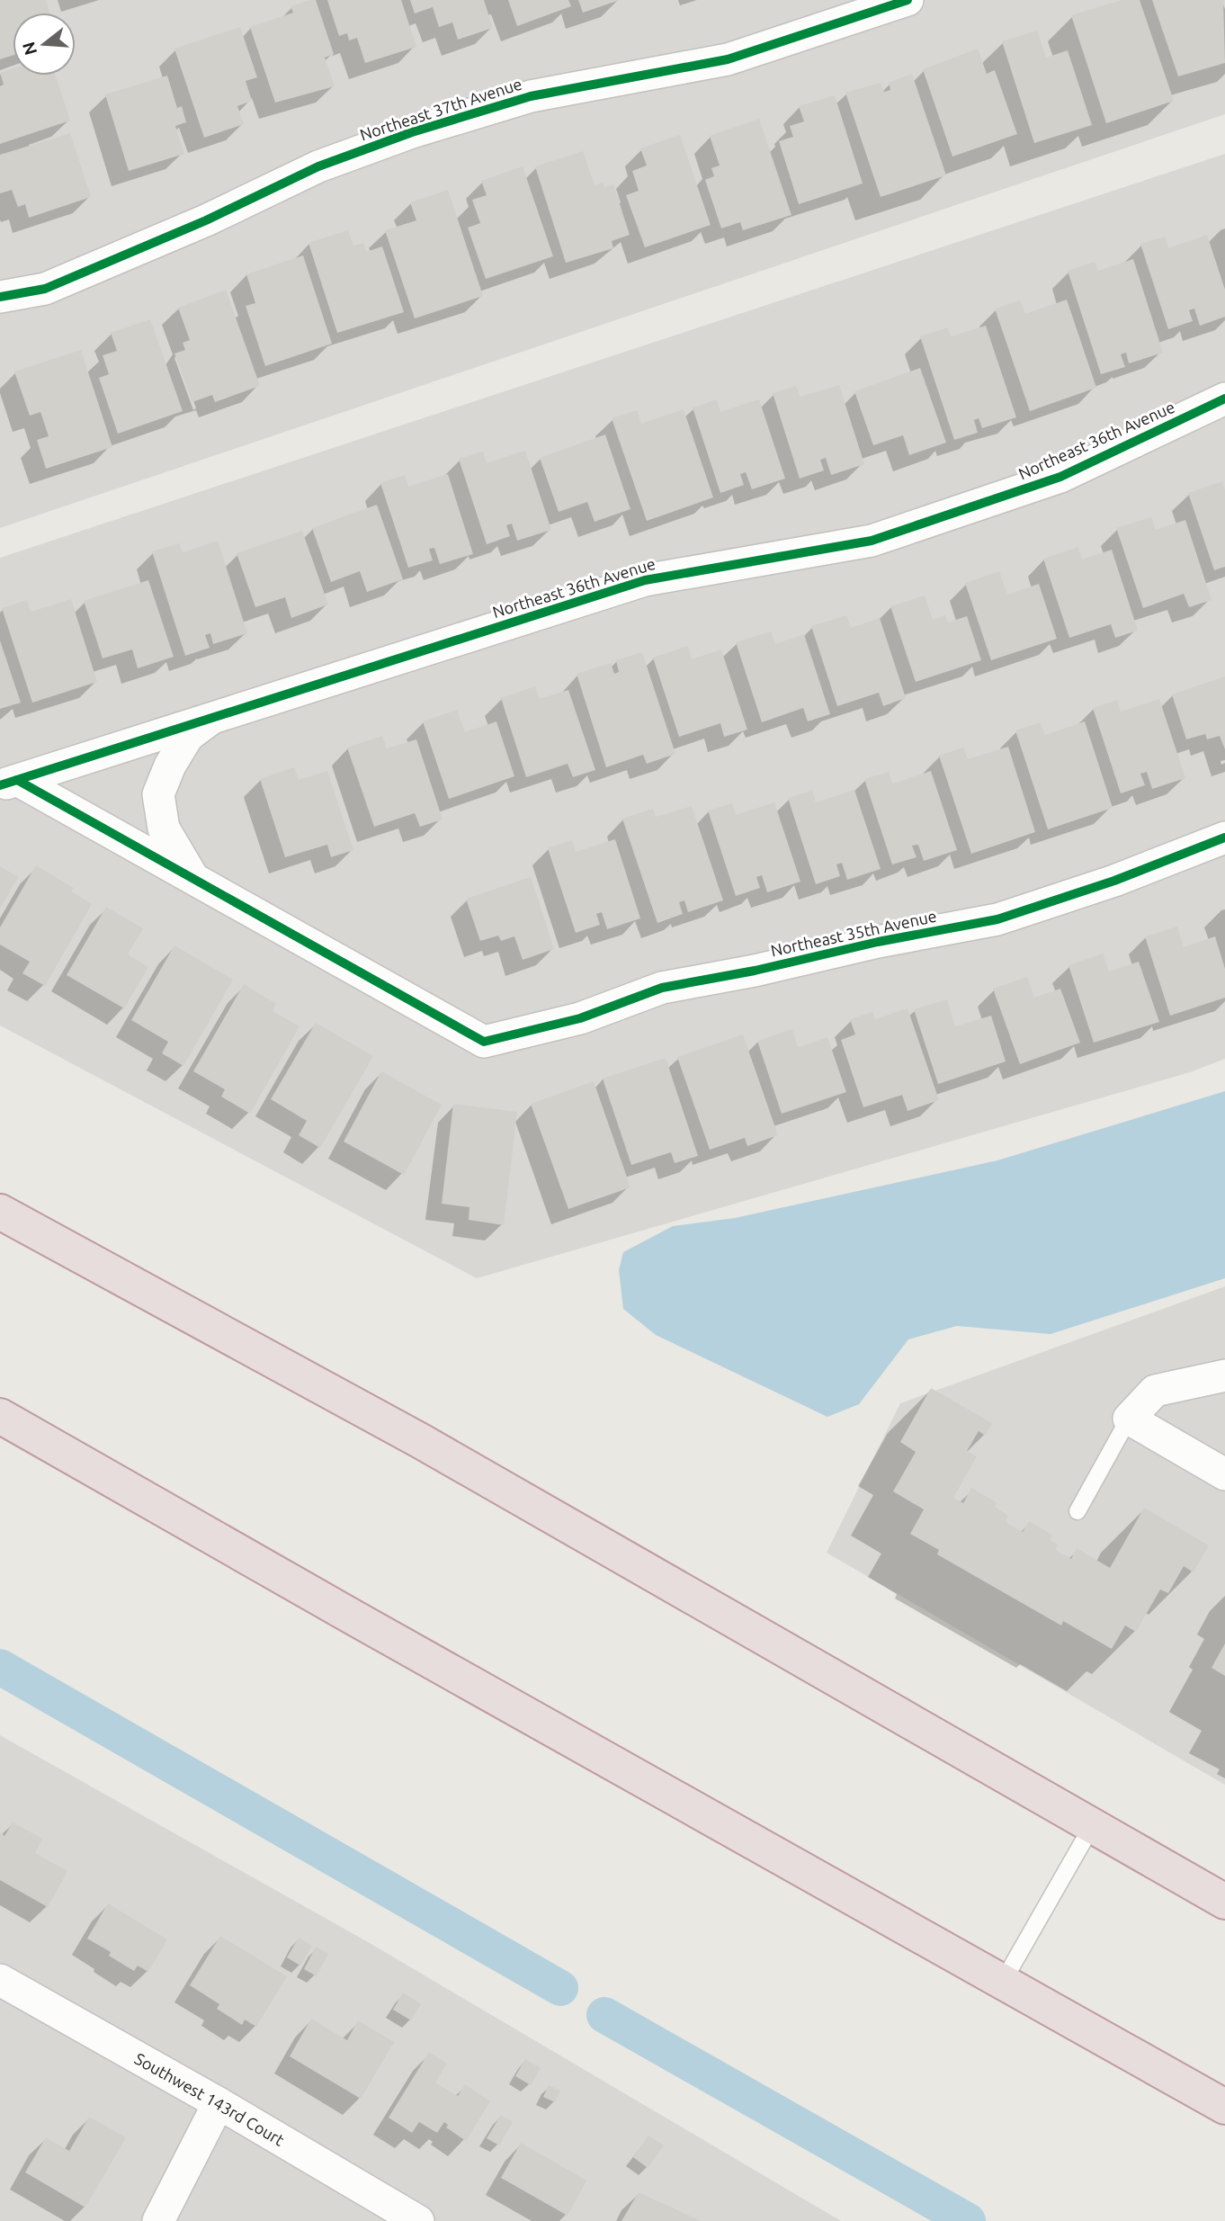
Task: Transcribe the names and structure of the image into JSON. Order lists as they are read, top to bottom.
{
  "streets": {
    "street": [
      "Northeast 37th Avenue",
      "Northeast 36th Avenue",
      "Northeast 35th Avenue",
      "Southwest 143rd Court"
    ]
  },
  "north": "left"
}
